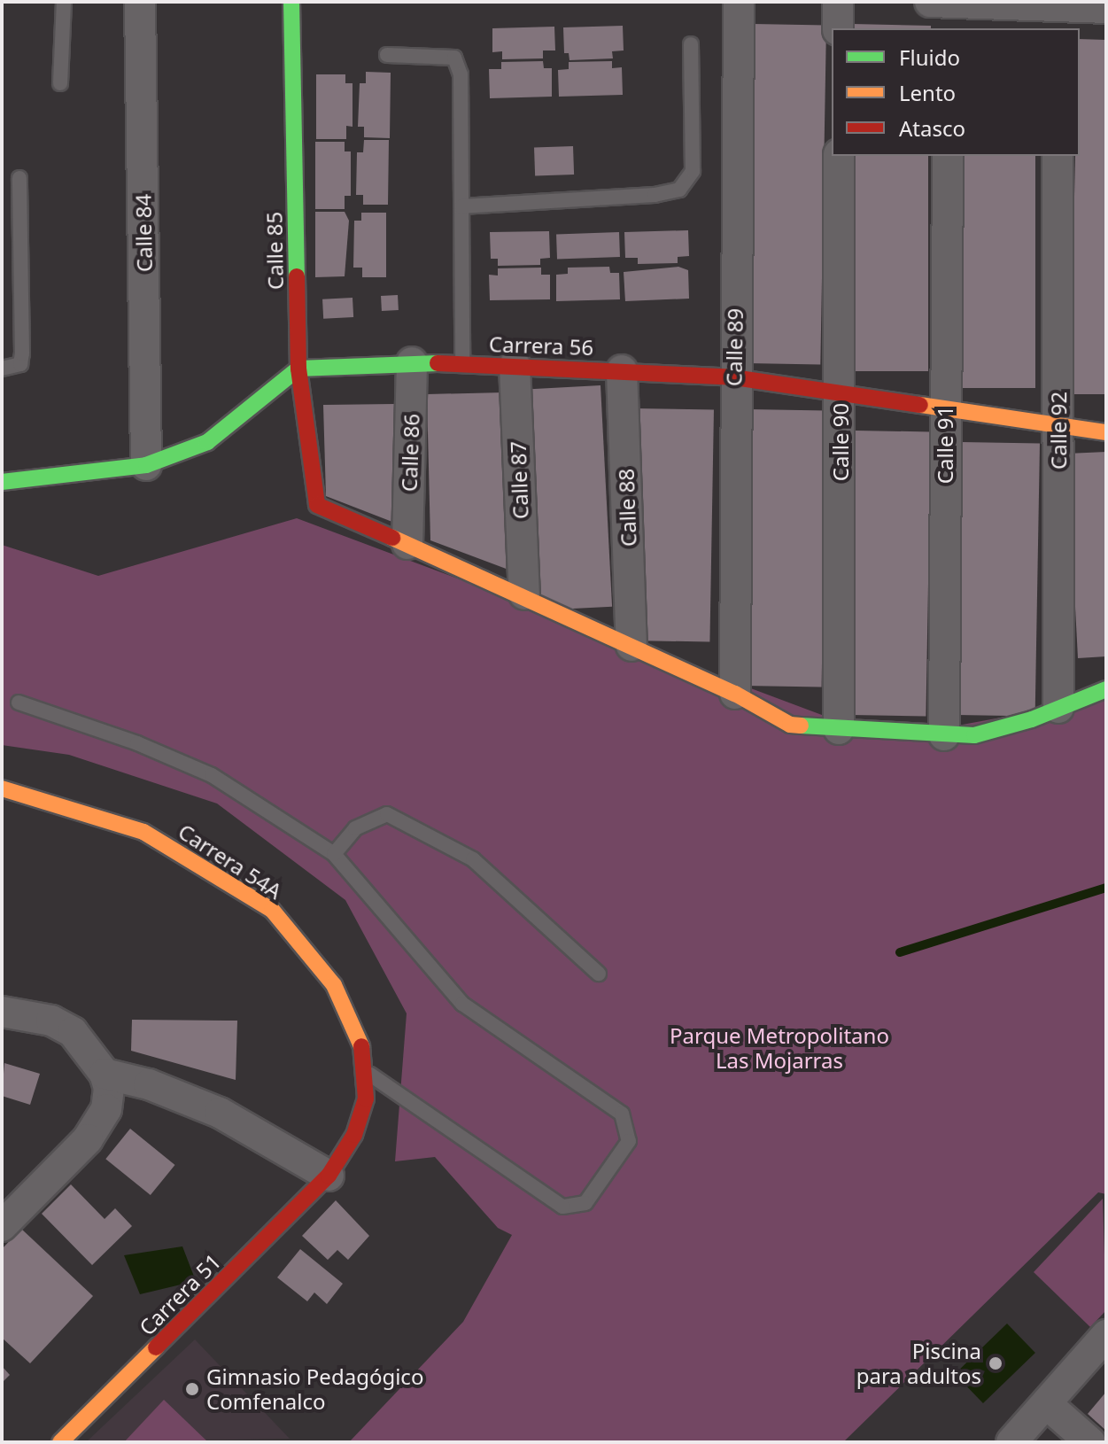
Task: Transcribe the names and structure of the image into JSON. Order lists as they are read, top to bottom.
{
  "streets": {
    "street": [
      "Calle 84",
      "Calle 85",
      "Carrera 56",
      "Calle 89",
      "Calle 92",
      "Calle 90",
      "Calle 91",
      "Calle 86",
      "Calle 87",
      "Calle 88",
      "Carrera 54A",
      "Carrera 51"
    ]
  },
  "crossings": [
    ["Calle 85", "Carrera 56"],
    ["Calle 85", "Calle 86"],
    ["Carrera 56", "Calle 89"],
    ["Carrera 56", "Calle 92"],
    ["Carrera 56", "Calle 90"],
    ["Carrera 56", "Calle 91"],
    ["Carrera 56", "Calle 86"],
    ["Carrera 56", "Calle 87"],
    ["Carrera 56", "Calle 88"],
    ["Carrera 54A", "Carrera 51"]
  ],
  "parks": ["Parque Metropolitano Las Mojarras"],
  "places": ["Piscina para adultos", "Gimnasio Pedagógico Comfenalco"],
  "legend": ["Fluido", "Lento", "Atasco"]
}
